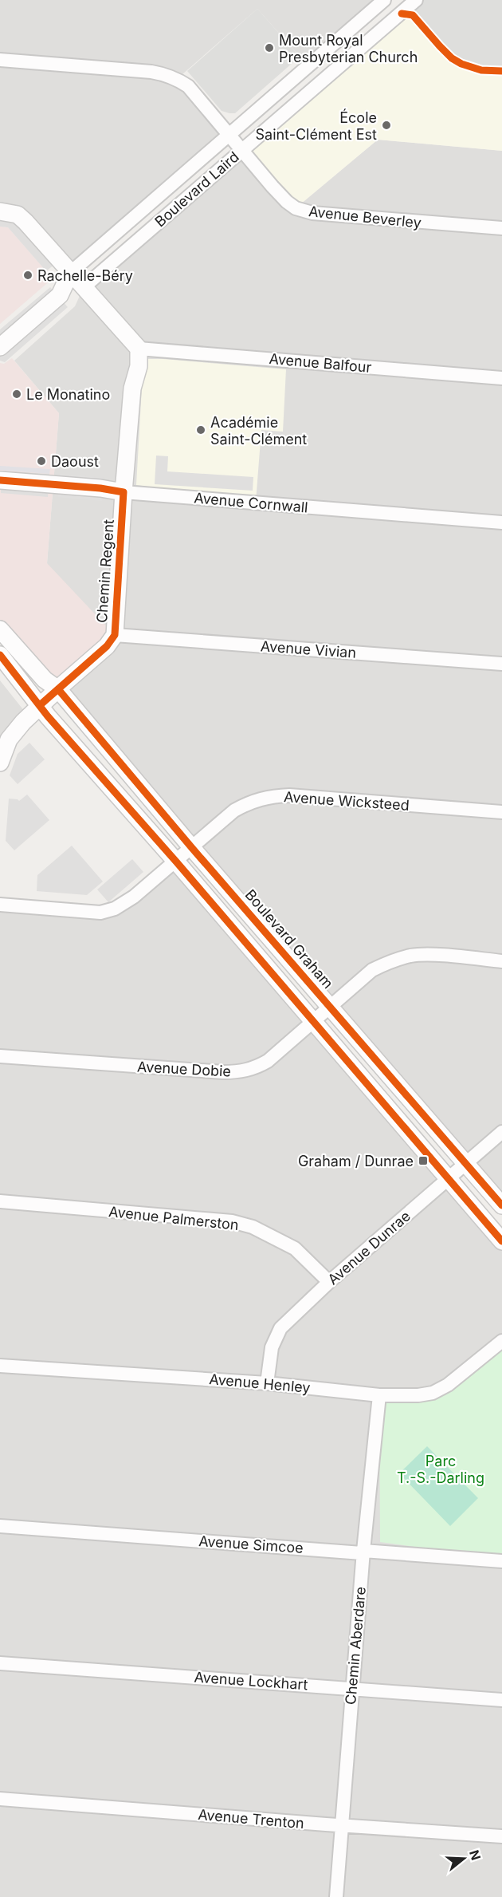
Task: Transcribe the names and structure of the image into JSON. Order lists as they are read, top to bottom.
{
  "streets": {
    "street": [
      "Boulevard Laird",
      "Avenue Beverley",
      "Avenue Balfour",
      "Avenue Cornwall",
      "Chemin Regent",
      "Avenue Vivian",
      "Avenue Wicksteed",
      "Boulevard Graham",
      "Avenue Dobie",
      "Avenue Palmerston",
      "Avenue Dunrae",
      "Avenue Henley",
      "Avenue Simcoe",
      "Chemin Aberdare",
      "Avenue Lockhart",
      "Avenue Trenton"
    ]
  },
  "crossings": [
    ["Boulevard Laird", "Avenue Beverley"],
    ["Avenue Balfour", "Chemin Regent"],
    ["Avenue Cornwall", "Chemin Regent"],
    ["Chemin Regent", "Avenue Vivian"],
    ["Chemin Regent", "Boulevard Graham"],
    ["Avenue Wicksteed", "Boulevard Graham"],
    ["Boulevard Graham", "Avenue Dobie"],
    ["Boulevard Graham", "Avenue Dunrae"],
    ["Avenue Palmerston", "Avenue Dunrae"],
    ["Avenue Dunrae", "Avenue Henley"],
    ["Avenue Henley", "Chemin Aberdare"],
    ["Avenue Simcoe", "Chemin Aberdare"],
    ["Chemin Aberdare", "Avenue Lockhart"],
    ["Chemin Aberdare", "Avenue Trenton"]
  ],
  "parks": ["Parc T.-S.-Darling"],
  "places": {
    "other": [
      "Mount Royal Presbyterian Church",
      "École Saint-Clément Est",
      "Rachelle-Béry",
      "Le Monatino",
      "Académie Saint-Clément",
      "Daoust"
    ],
    "transit": ["Graham / Dunrae"]
  },
  "north": "right"
}
